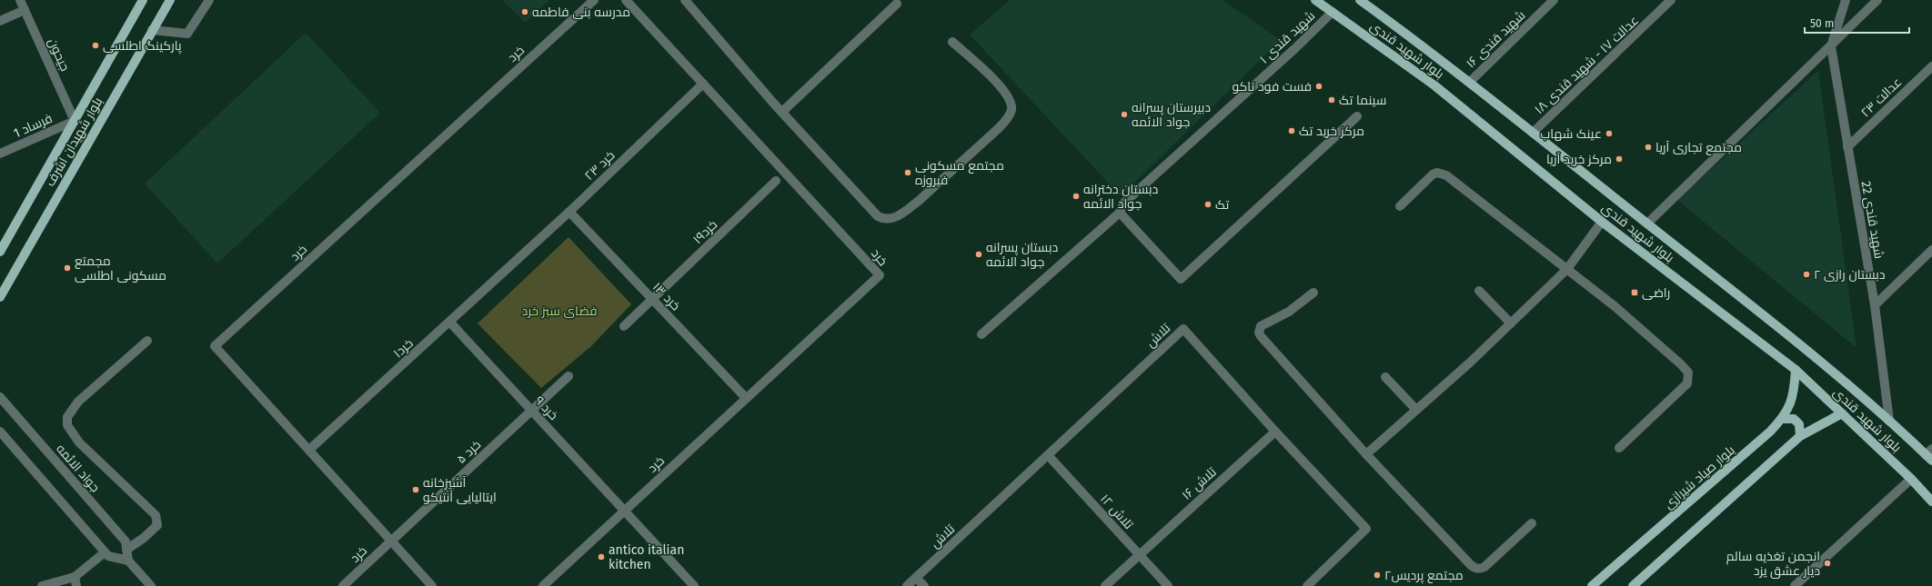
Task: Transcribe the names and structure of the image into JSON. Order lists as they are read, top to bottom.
{
  "streets": {
    "main road": ["بلوار شهید قندی", "بلوار شهیدان اشرف", "بلوار صیاد شیرازی"],
    "street": [
      "شهيد قندی ۱",
      "شهید قندی ۱۶",
      "خرد",
      "جیحون",
      "عدالت ۱۷ - شهید قندی ۱۸",
      "عدالت ۲۳",
      "فرساد 1",
      "خرد ۲۳",
      "شهید قندی 22",
      "خرد۱۹",
      "خرد ۱۳",
      "تلاش",
      "خرد۱",
      "خرد ۹",
      "خرد ۵",
      "جواد الائمه",
      "تلاش ۱۶",
      "تلاش ۱۲"
    ]
  },
  "crossings": [
    ["شهيد قندی ۱", "بلوار شهید قندی"],
    ["شهید قندی ۱۶", "بلوار شهید قندی"],
    ["بلوار شهید قندی", "عدالت ۱۷ - شهید قندی ۱۸"],
    ["بلوار شهید قندی", "شهید قندی 22"],
    ["بلوار شهید قندی", "بلوار صیاد شیرازی"],
    ["خرد", "خرد ۲۳"],
    ["خرد", "خرد ۱۳"],
    ["خرد", "خرد۱"],
    ["خرد", "خرد ۹"],
    ["خرد", "خرد ۵"],
    ["جیحون", "فرساد 1"],
    ["جیحون", "بلوار شهیدان اشرف"],
    ["عدالت ۲۳", "شهید قندی 22"],
    ["فرساد 1", "بلوار شهیدان اشرف"],
    ["خرد ۲۳", "خرد ۱۳"],
    ["خرد ۲۳", "خرد۱"],
    ["خرد۱۹", "خرد ۱۳"],
    ["تلاش", "تلاش ۱۶"],
    ["تلاش", "تلاش ۱۲"],
    ["خرد۱", "خرد ۹"],
    ["خرد ۹", "خرد ۵"],
    ["تلاش ۱۶", "تلاش ۱۲"]
  ],
  "parks": ["فضای سبز خرد"],
  "places": {
    "other": [
      "مدرسه بنی فاطمه",
      "پارکینگ اطلسی",
      "فست فود تاکو",
      "سینما تک",
      "دبیرستان پسرانه جواد الائمه",
      "مرکز خرید تک",
      "عینک شهاب",
      "مجتمع تجاری آریا",
      "مرکز خرید آریا",
      "مجتمع مسکونی فیروزه",
      "دبستان دخترانه جواد الائمه",
      "تک",
      "دبستان پسرانه جواد الائمه",
      "مجمتع مسکونی اطلسی",
      "دبستان رازی ۲",
      "آشپزخانه ایتالیایی آنتیکو",
      "antico italian kitchen",
      "انجمن تغذیه سالم دیار عشق یزد",
      "مجتمع پردیس۲"
    ],
    "transit": ["راضی"]
  },
  "scale_bar": "50 m"
}
